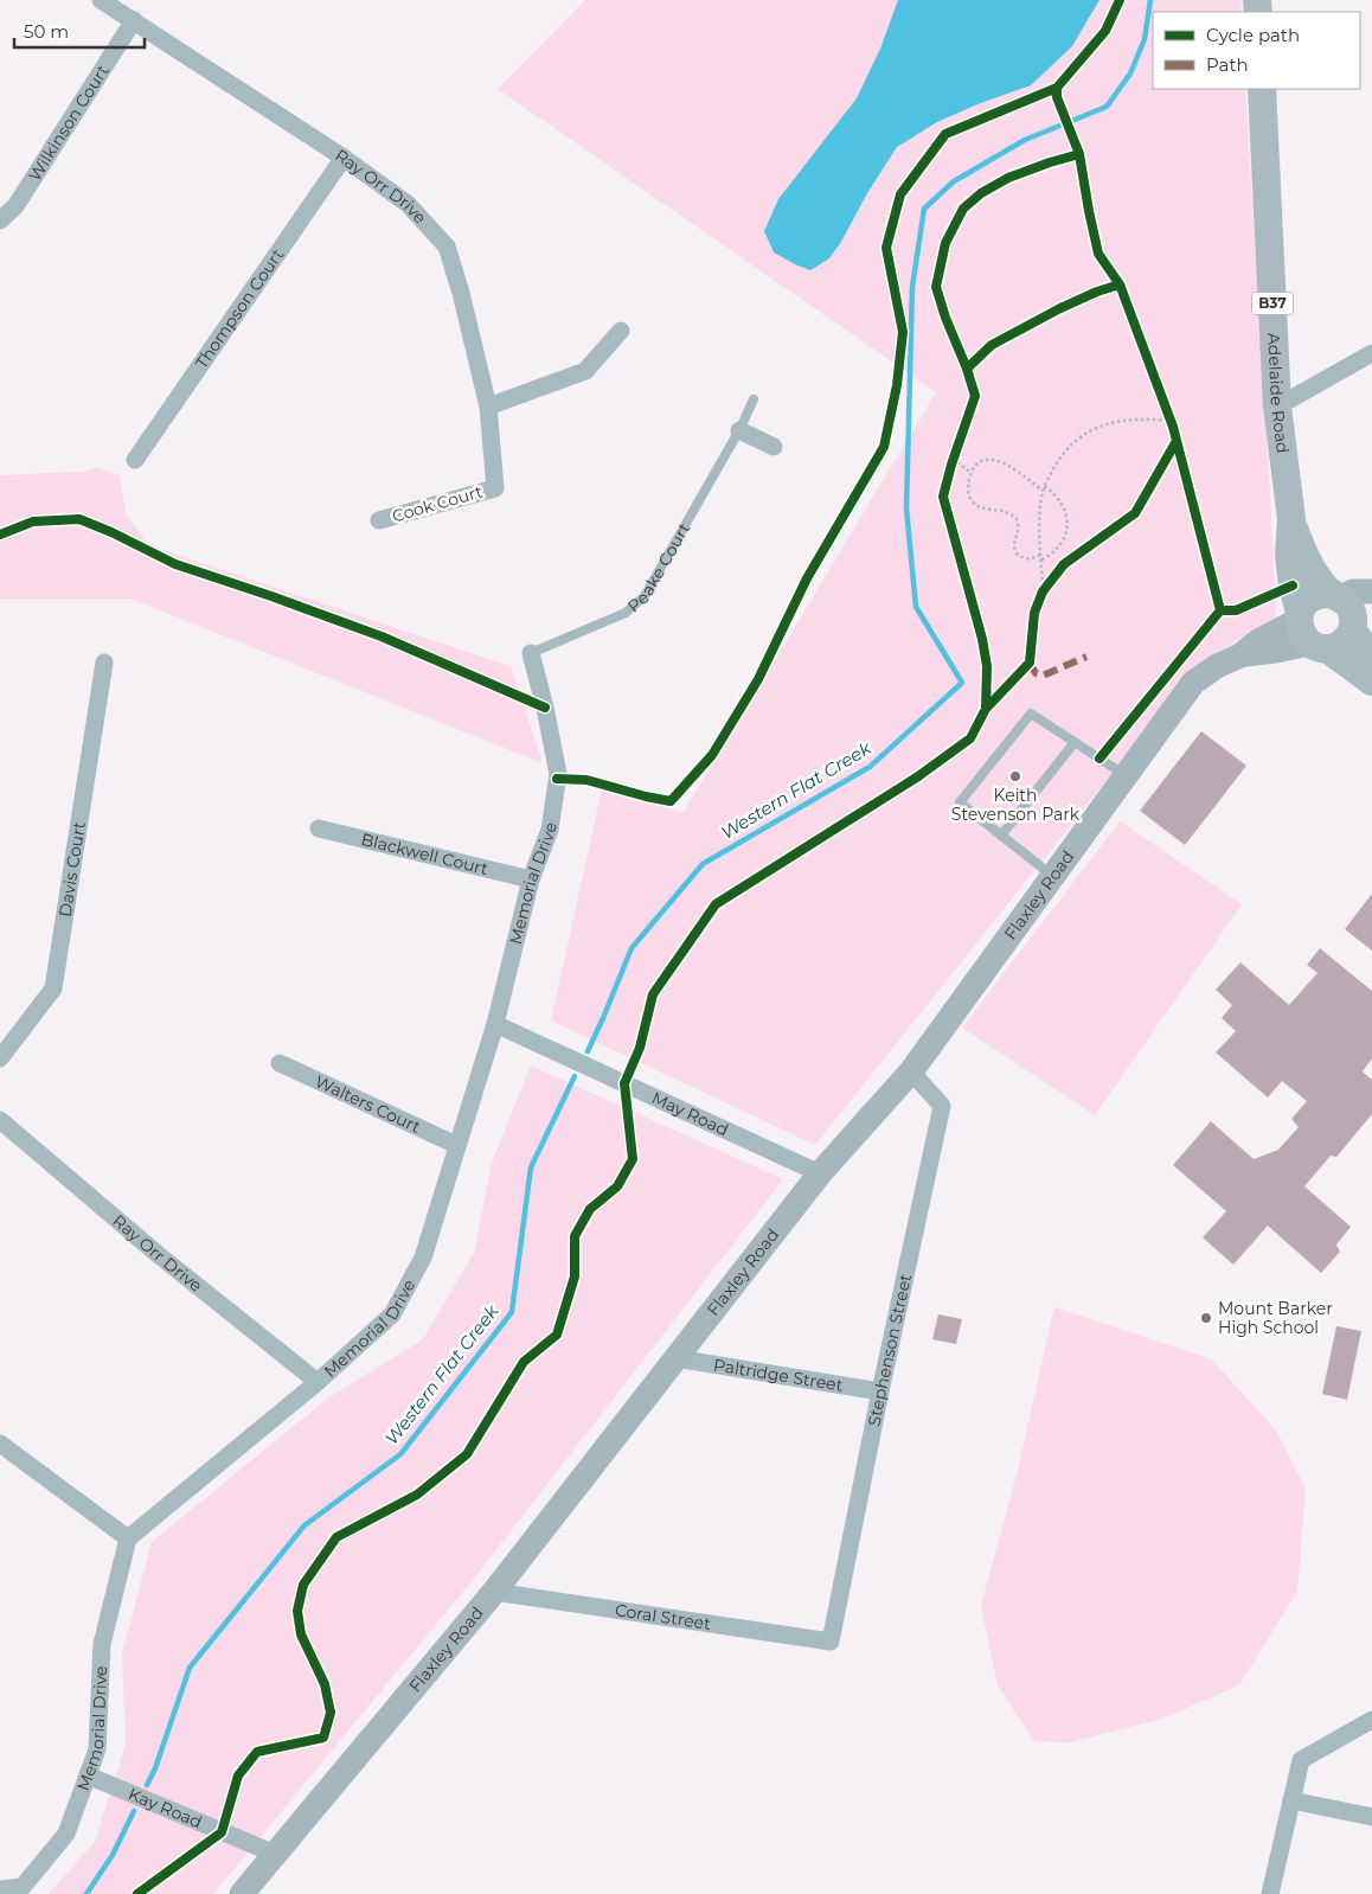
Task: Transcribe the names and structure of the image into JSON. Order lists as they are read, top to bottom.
{
  "streets": {
    "main road": ["B37", "Adelaide Road", "Flaxley Road"],
    "street": [
      "Wilkinson Court",
      "Ray Orr Drive",
      "Thompson Court",
      "Cook Court",
      "Blackwell Court",
      "Davis Court",
      "Memorial Drive",
      "Walters Court",
      "May Road",
      "Stephenson Street",
      "Paltridge Street",
      "Coral Street",
      "Kay Road"
    ],
    "lane": ["Peake Court"]
  },
  "crossings": [
    ["Wilkinson Court", "Ray Orr Drive"],
    ["Ray Orr Drive", "Thompson Court"],
    ["Ray Orr Drive", "Cook Court"],
    ["Ray Orr Drive", "Memorial Drive"],
    ["B37", "Adelaide Road"],
    ["Adelaide Road", "Flaxley Road"],
    ["Peake Court", "Memorial Drive"],
    ["Blackwell Court", "Memorial Drive"],
    ["Memorial Drive", "Walters Court"],
    ["Memorial Drive", "May Road"],
    ["Memorial Drive", "Kay Road"],
    ["Flaxley Road", "May Road"],
    ["Flaxley Road", "Stephenson Street"],
    ["Flaxley Road", "Paltridge Street"],
    ["Flaxley Road", "Coral Street"],
    ["Flaxley Road", "Kay Road"],
    ["Stephenson Street", "Paltridge Street"],
    ["Stephenson Street", "Coral Street"]
  ],
  "water": ["Western Flat Creek"],
  "places": ["Keith Stevenson Park", "Mount Barker High School"],
  "legend": ["Cycle path", "Path"],
  "scale_bar": "50 m"
}
